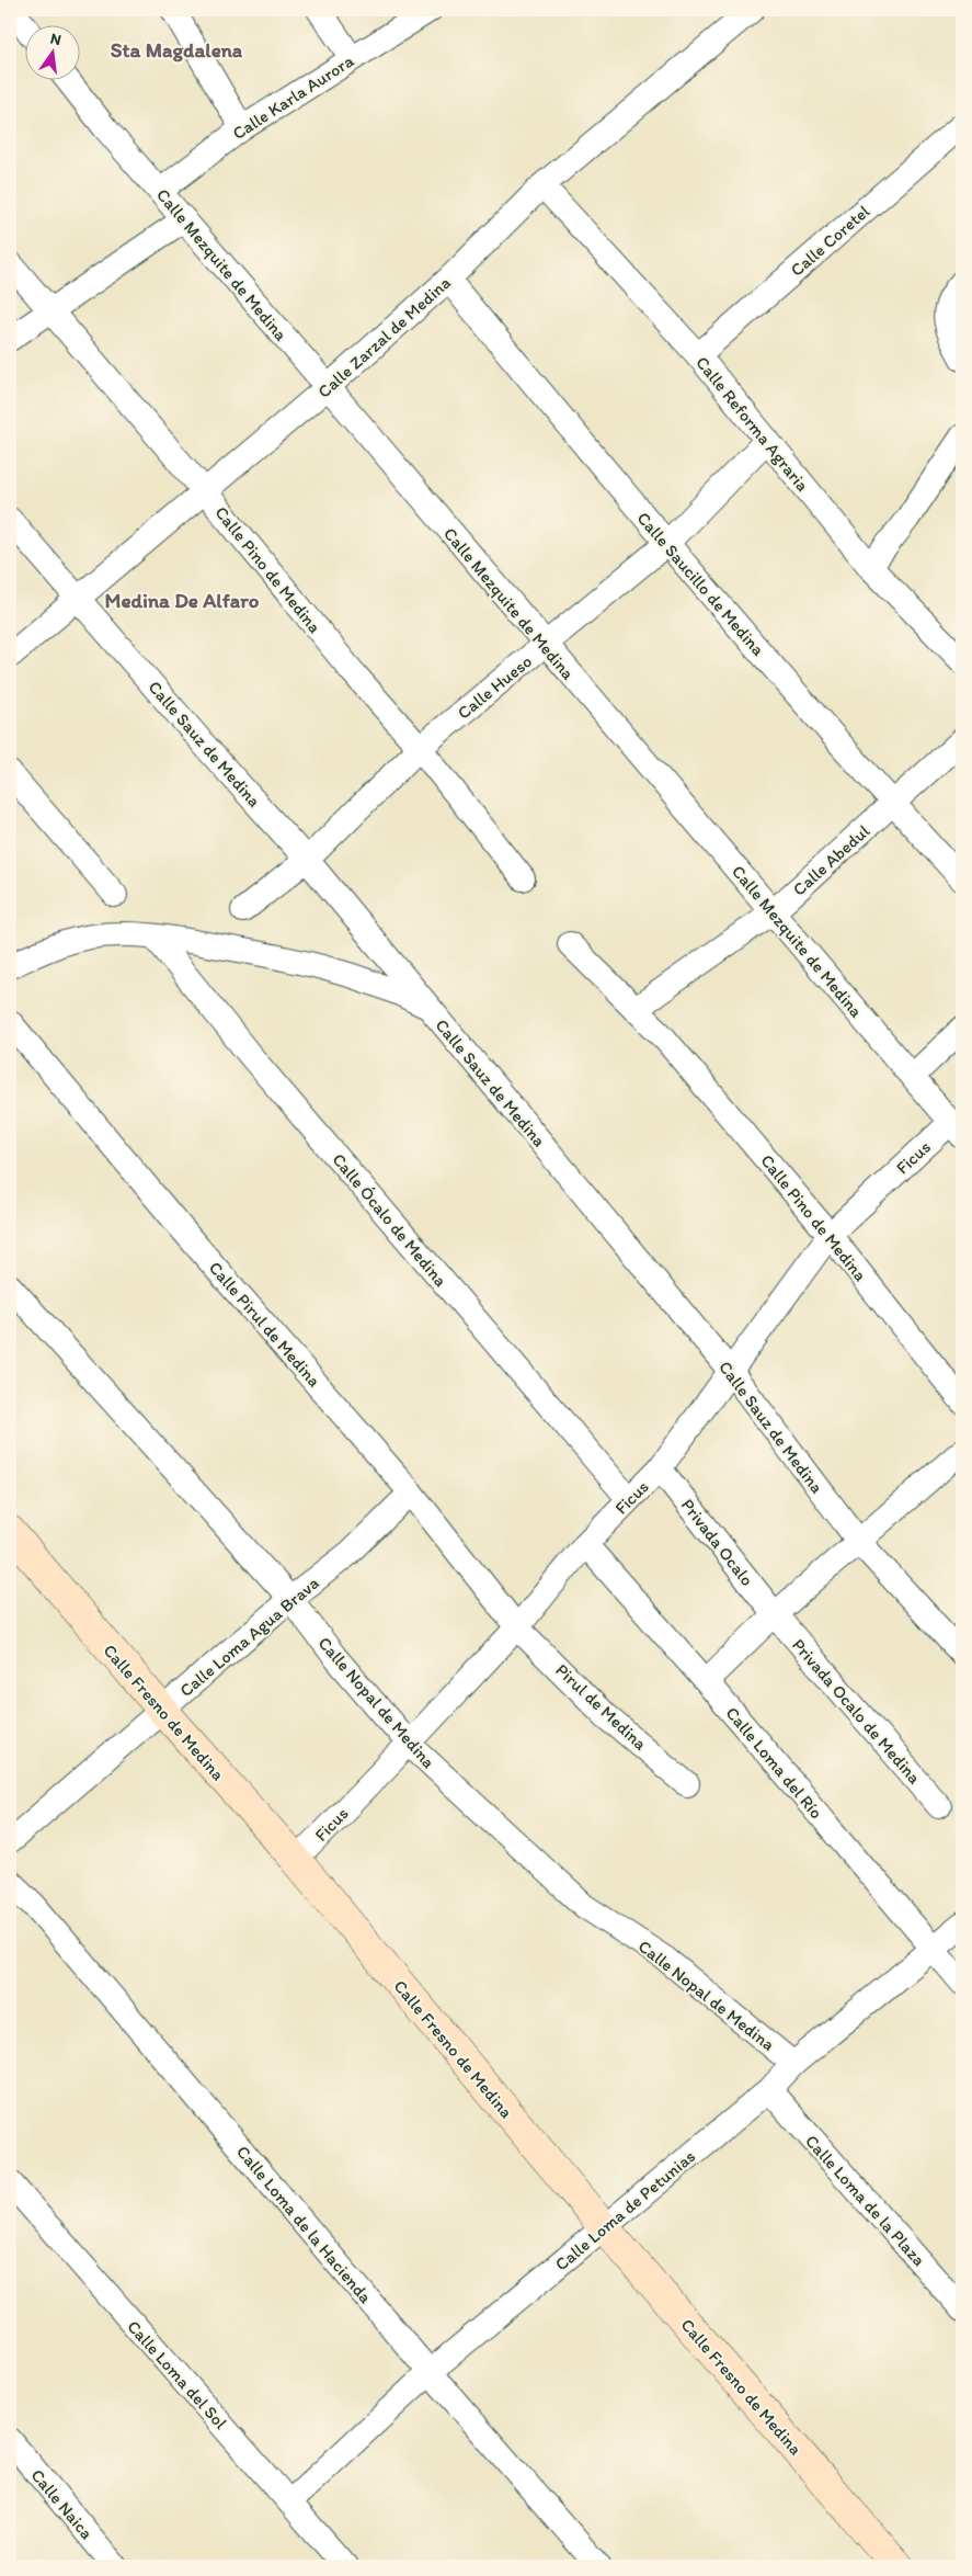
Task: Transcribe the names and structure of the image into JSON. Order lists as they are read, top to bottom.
{
  "streets": {
    "street": [
      "Calle Karla Aurora",
      "Calle Coretel",
      "Calle Mezquite de Medina",
      "Calle Zarzal de Medina",
      "Calle Reforma Agraria",
      "Calle Pino de Medina",
      "Calle Saucillo de Medina",
      "Calle Hueso",
      "Calle Sauz de Medina",
      "Calle Abedul",
      "Ficus",
      "Calle Ócalo de Medina",
      "Calle Pirul de Medina",
      "Privada Ocalo",
      "Calle Loma Agua Brava",
      "Calle Nopal de Medina",
      "Pirul de Medina",
      "Privada Ocalo de Medina",
      "Calle Fresno de Medina",
      "Calle Loma del Río",
      "Calle Loma de la Plaza",
      "Calle Loma de Petunias",
      "Calle Loma de la Hacienda",
      "Calle Loma del Sol",
      "Calle Naica"
    ]
  },
  "crossings": [
    ["Calle Karla Aurora", "Calle Mezquite de Medina"],
    ["Calle Coretel", "Calle Reforma Agraria"],
    ["Calle Mezquite de Medina", "Calle Zarzal de Medina"],
    ["Calle Mezquite de Medina", "Calle Hueso"],
    ["Calle Mezquite de Medina", "Calle Abedul"],
    ["Calle Mezquite de Medina", "Ficus"],
    ["Calle Zarzal de Medina", "Calle Reforma Agraria"],
    ["Calle Zarzal de Medina", "Calle Pino de Medina"],
    ["Calle Zarzal de Medina", "Calle Saucillo de Medina"],
    ["Calle Zarzal de Medina", "Calle Sauz de Medina"],
    ["Calle Reforma Agraria", "Calle Hueso"],
    ["Calle Pino de Medina", "Calle Hueso"],
    ["Calle Pino de Medina", "Calle Abedul"],
    ["Calle Pino de Medina", "Ficus"],
    ["Calle Saucillo de Medina", "Calle Hueso"],
    ["Calle Saucillo de Medina", "Calle Abedul"],
    ["Calle Hueso", "Calle Sauz de Medina"],
    ["Calle Sauz de Medina", "Ficus"],
    ["Ficus", "Calle Ócalo de Medina"],
    ["Ficus", "Calle Pirul de Medina"],
    ["Ficus", "Privada Ocalo"],
    ["Ficus", "Calle Nopal de Medina"],
    ["Ficus", "Pirul de Medina"],
    ["Ficus", "Calle Fresno de Medina"],
    ["Ficus", "Calle Loma del Río"],
    ["Calle Pirul de Medina", "Calle Loma Agua Brava"],
    ["Calle Pirul de Medina", "Pirul de Medina"],
    ["Privada Ocalo", "Privada Ocalo de Medina"],
    ["Calle Loma Agua Brava", "Calle Nopal de Medina"],
    ["Calle Loma Agua Brava", "Calle Fresno de Medina"],
    ["Calle Nopal de Medina", "Calle Loma de Petunias"],
    ["Calle Fresno de Medina", "Calle Loma de Petunias"],
    ["Calle Loma del Río", "Calle Loma de Petunias"],
    ["Calle Loma de la Plaza", "Calle Loma de Petunias"],
    ["Calle Loma de Petunias", "Calle Loma de la Hacienda"],
    ["Calle Loma de Petunias", "Calle Loma del Sol"]
  ],
  "districts": ["Sta Magdalena", "Medina De Alfaro"],
  "north": "top"
}
